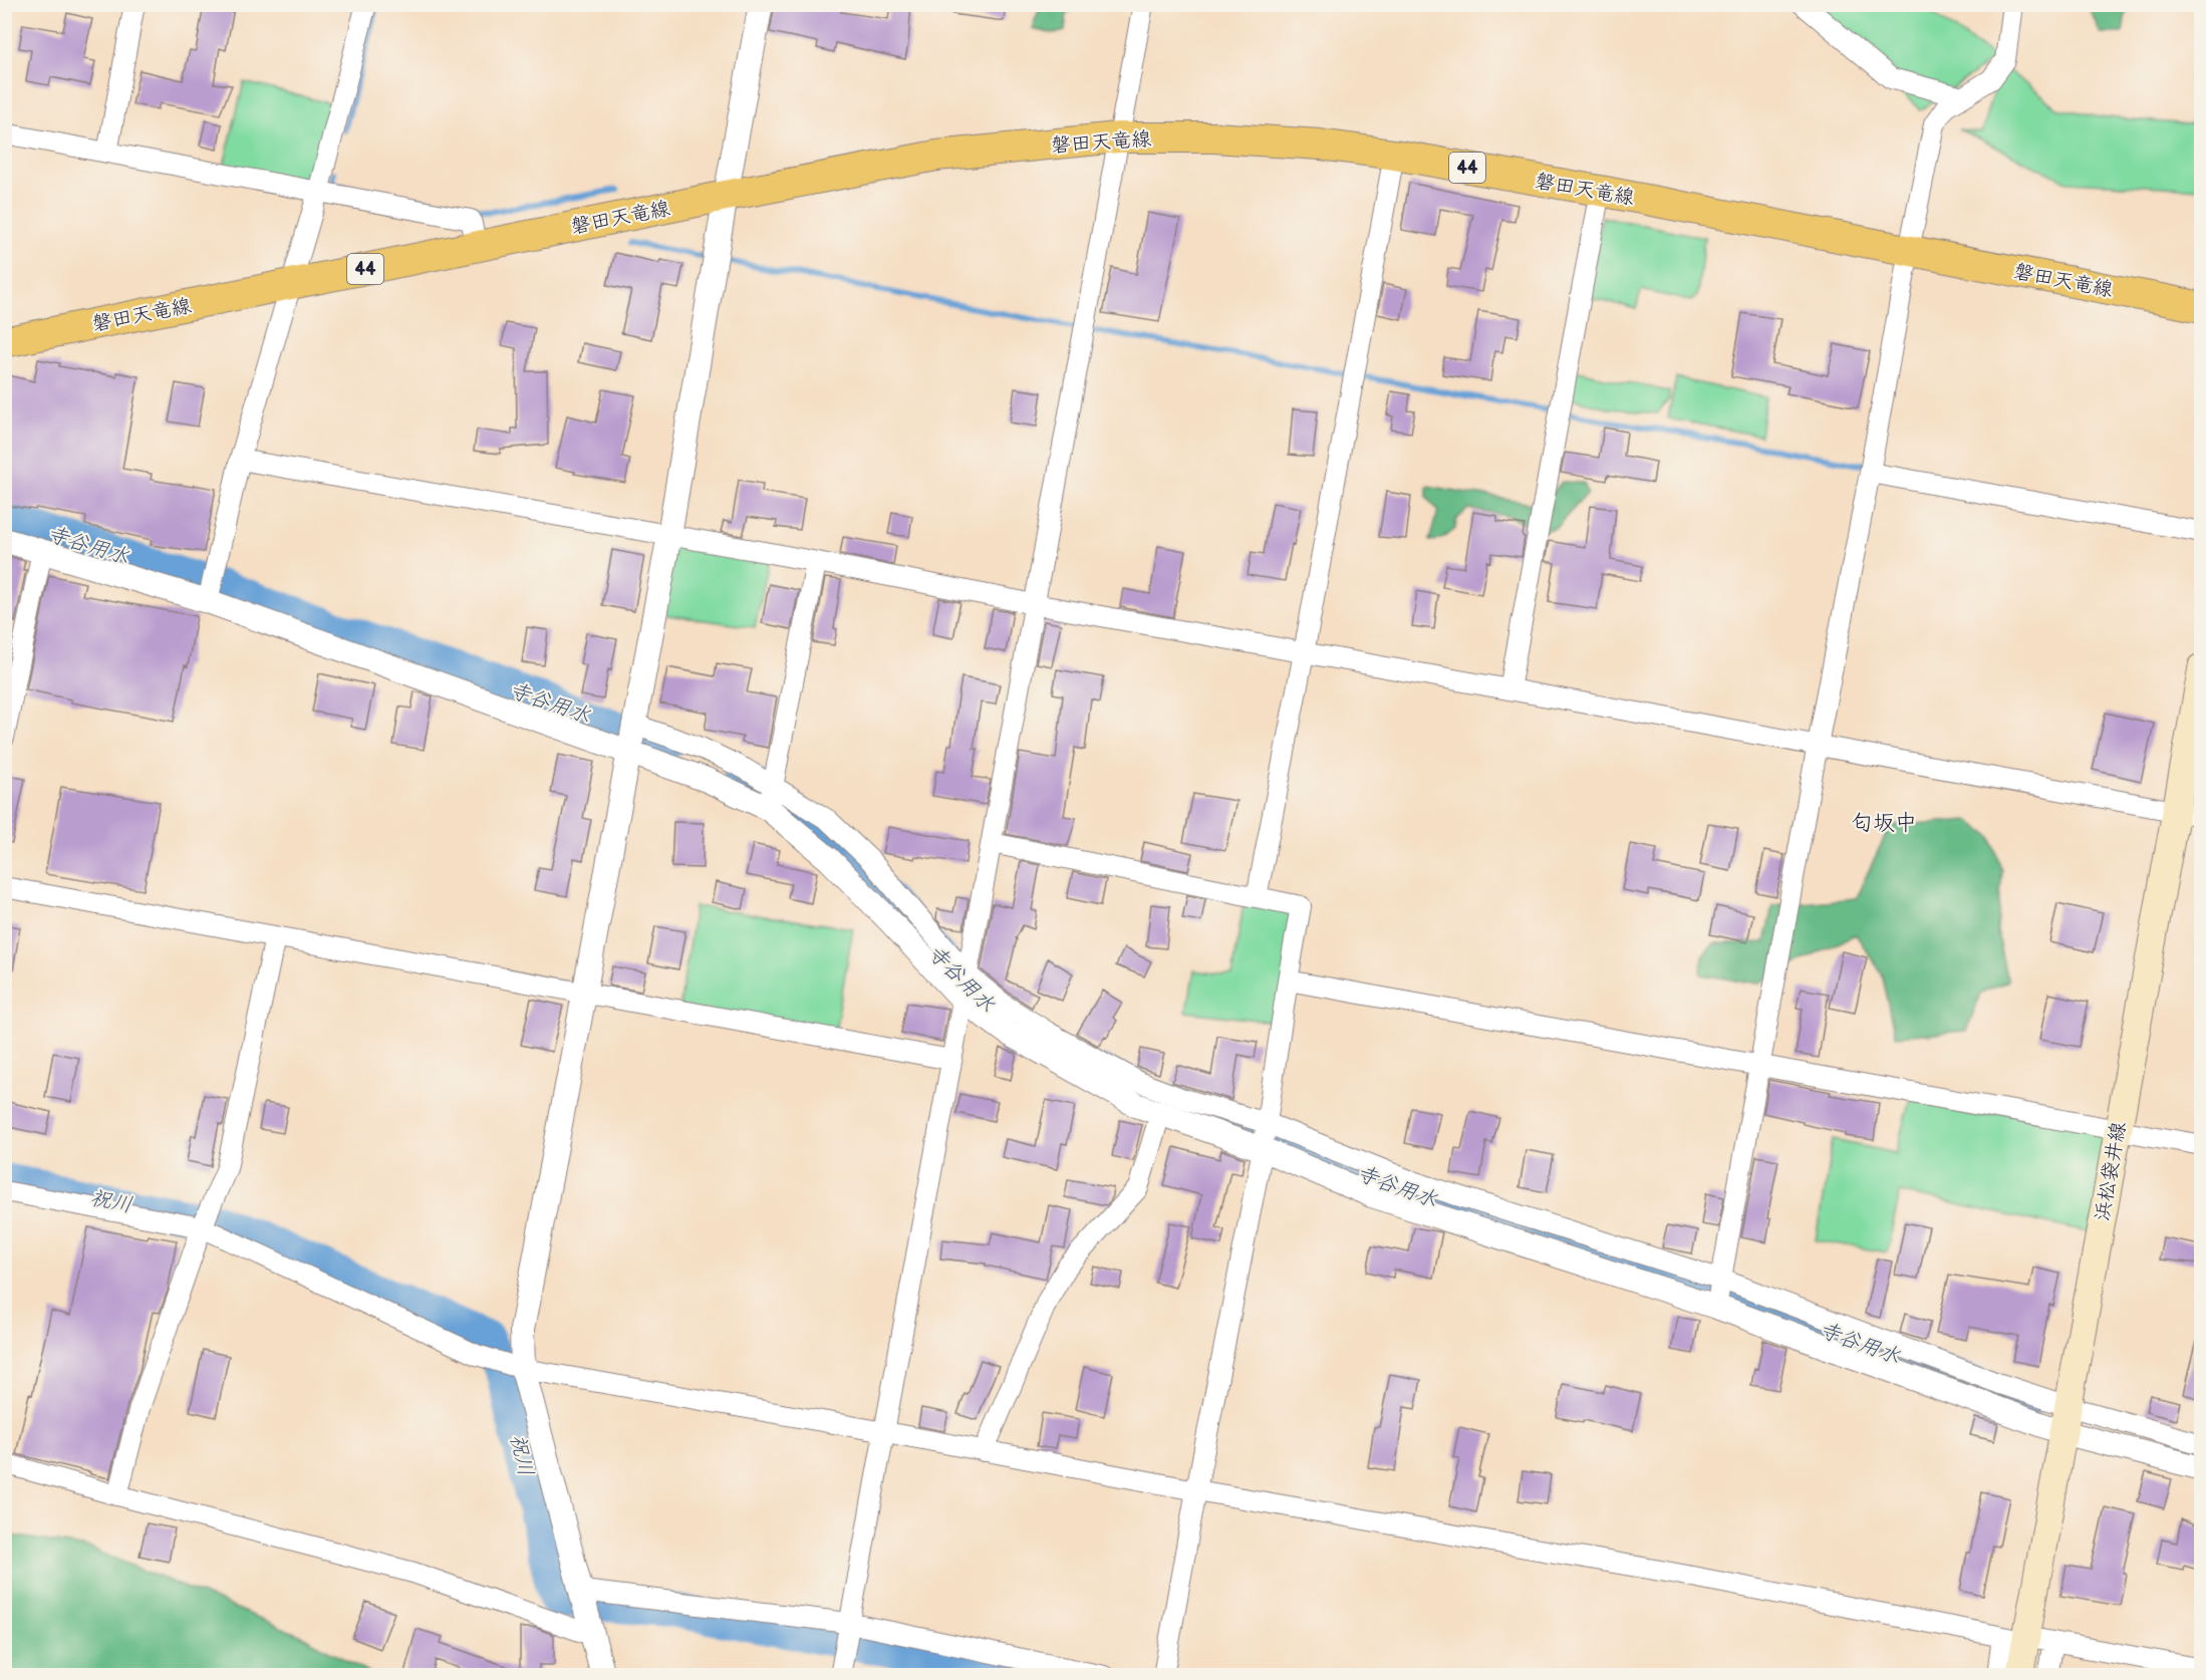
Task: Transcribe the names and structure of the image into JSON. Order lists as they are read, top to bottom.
{
  "streets": {
    "main road": ["磐田天竜線", "44", "浜松袋井線"]
  },
  "districts": ["匂坂中"],
  "water": ["寺谷用水", "祝川"]
}
